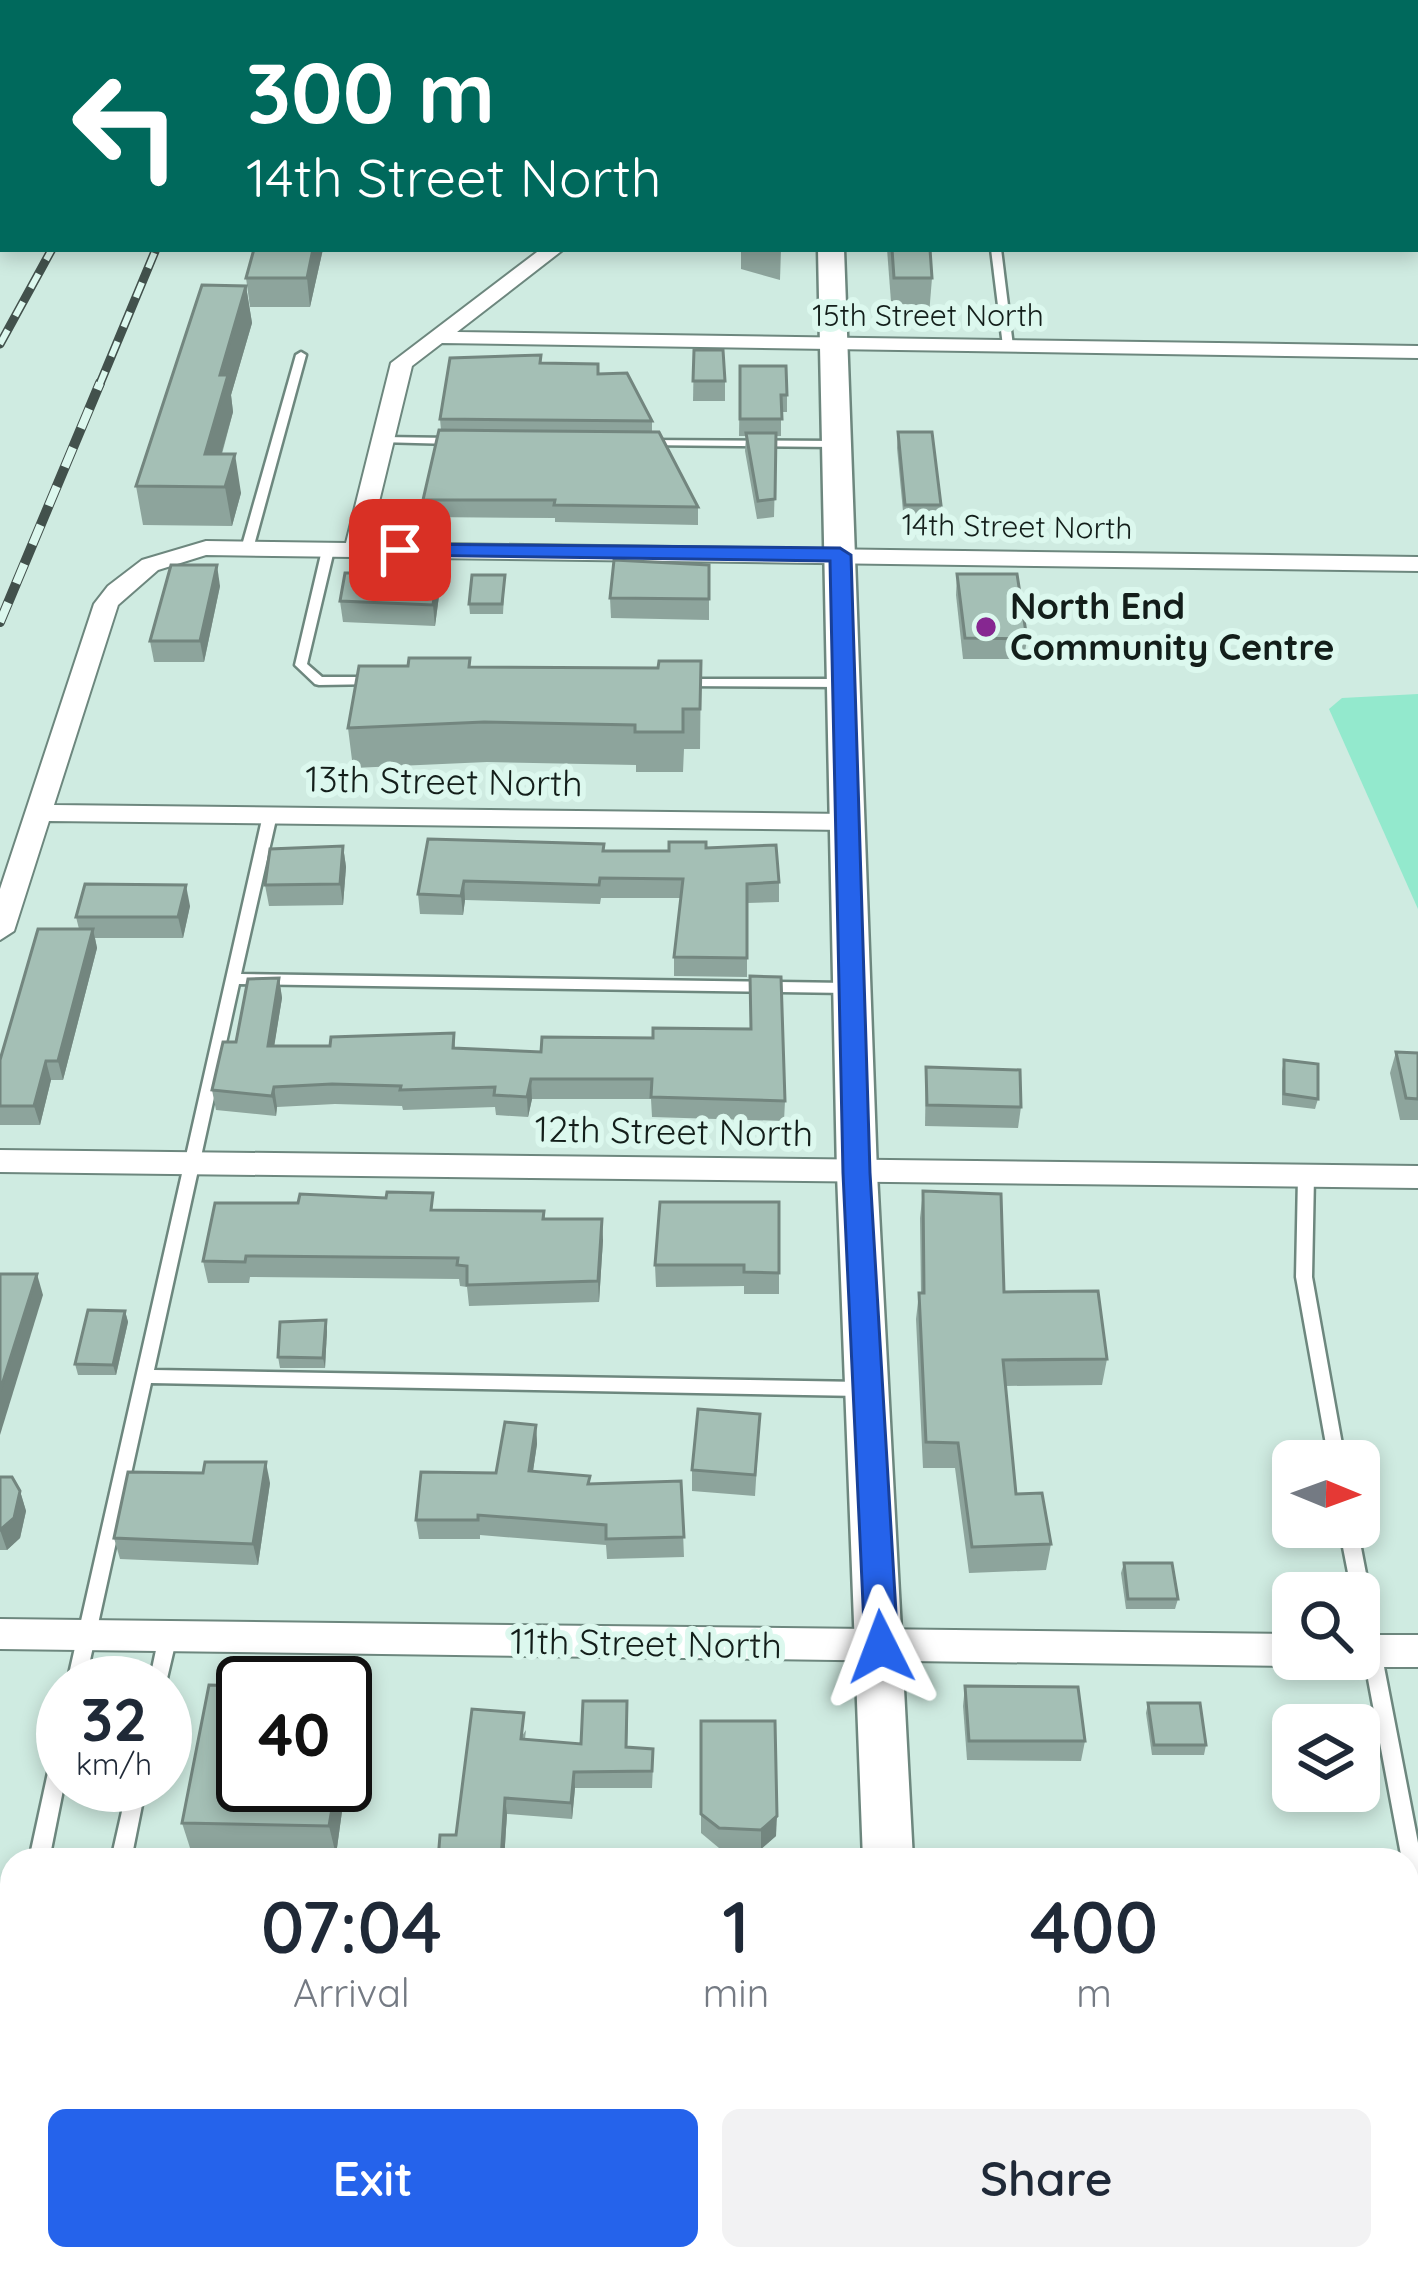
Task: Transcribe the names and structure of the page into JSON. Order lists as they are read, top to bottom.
{
  "streets": {
    "street": [
      "15th Street North",
      "14th Street North",
      "13th Street North",
      "12th Street North",
      "11th Street North"
    ]
  },
  "crossings": [
    ["14th Street North", "13th Street North"]
  ],
  "places": ["North End Community Centre"],
  "north": "right",
  "page": {
    "turn": ["300 m", "14th Street North"],
    "speed": "32 km/h",
    "limit": "40",
    "eta": [
      "07:04",
      "Arrival",
      "1",
      "min",
      "400",
      "m"
    ],
    "buttons": ["Exit", "Share"]
  }
}
